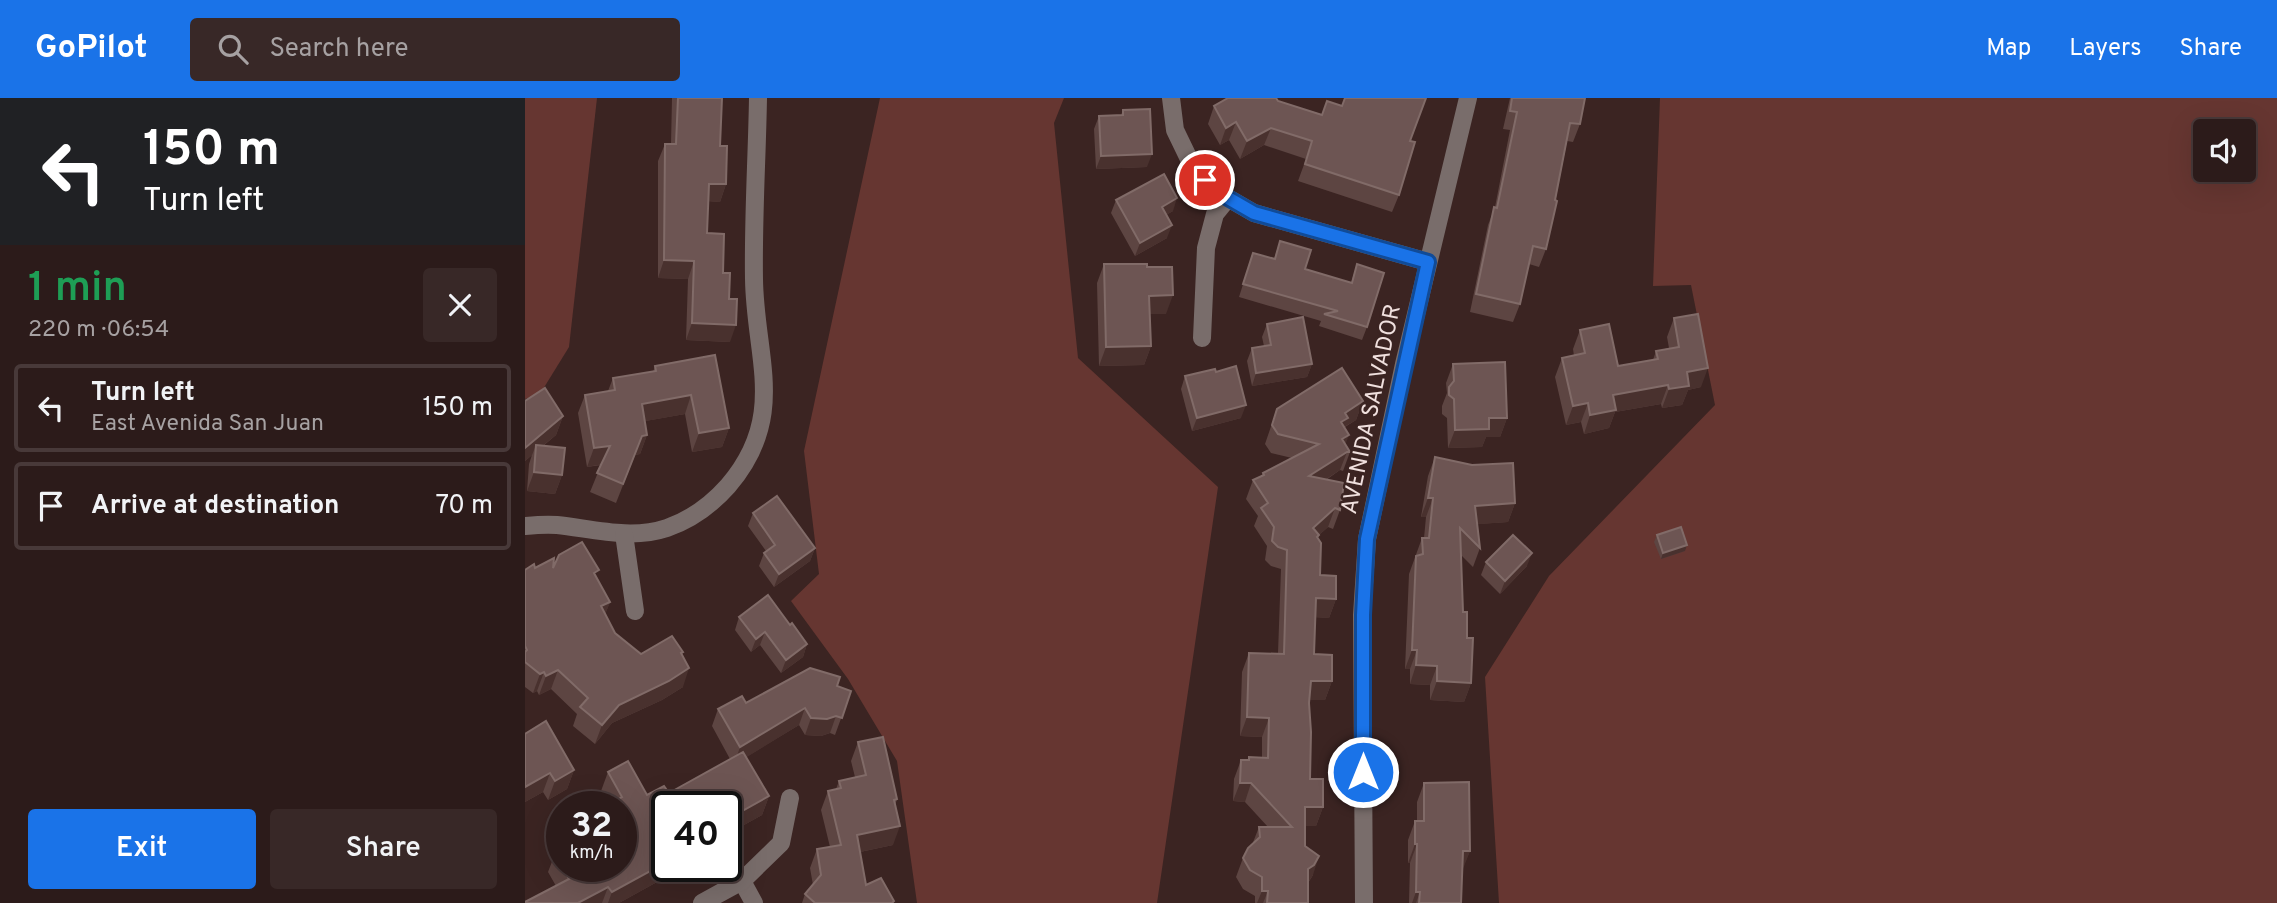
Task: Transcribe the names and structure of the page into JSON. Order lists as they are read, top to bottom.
{
  "streets": {
    "street": ["AVENIDA SALVADOR"]
  },
  "page": {
    "header": "GoPilot",
    "search": "Search here",
    "nav": ["Map", "Layers", "Share"],
    "turn": ["150 m", "Turn left"],
    "heading": ["1 min", "220 m · 06:54"],
    "list": [
      {
        "name": "Turn left",
        "note": "East Avenida San Juan",
        "value": "150 m"
      },
      {
        "name": "Arrive at destination",
        "value": "70 m"
      }
    ],
    "speed": "32 km/h",
    "limit": "40",
    "buttons": ["Exit", "Share"]
  }
}
